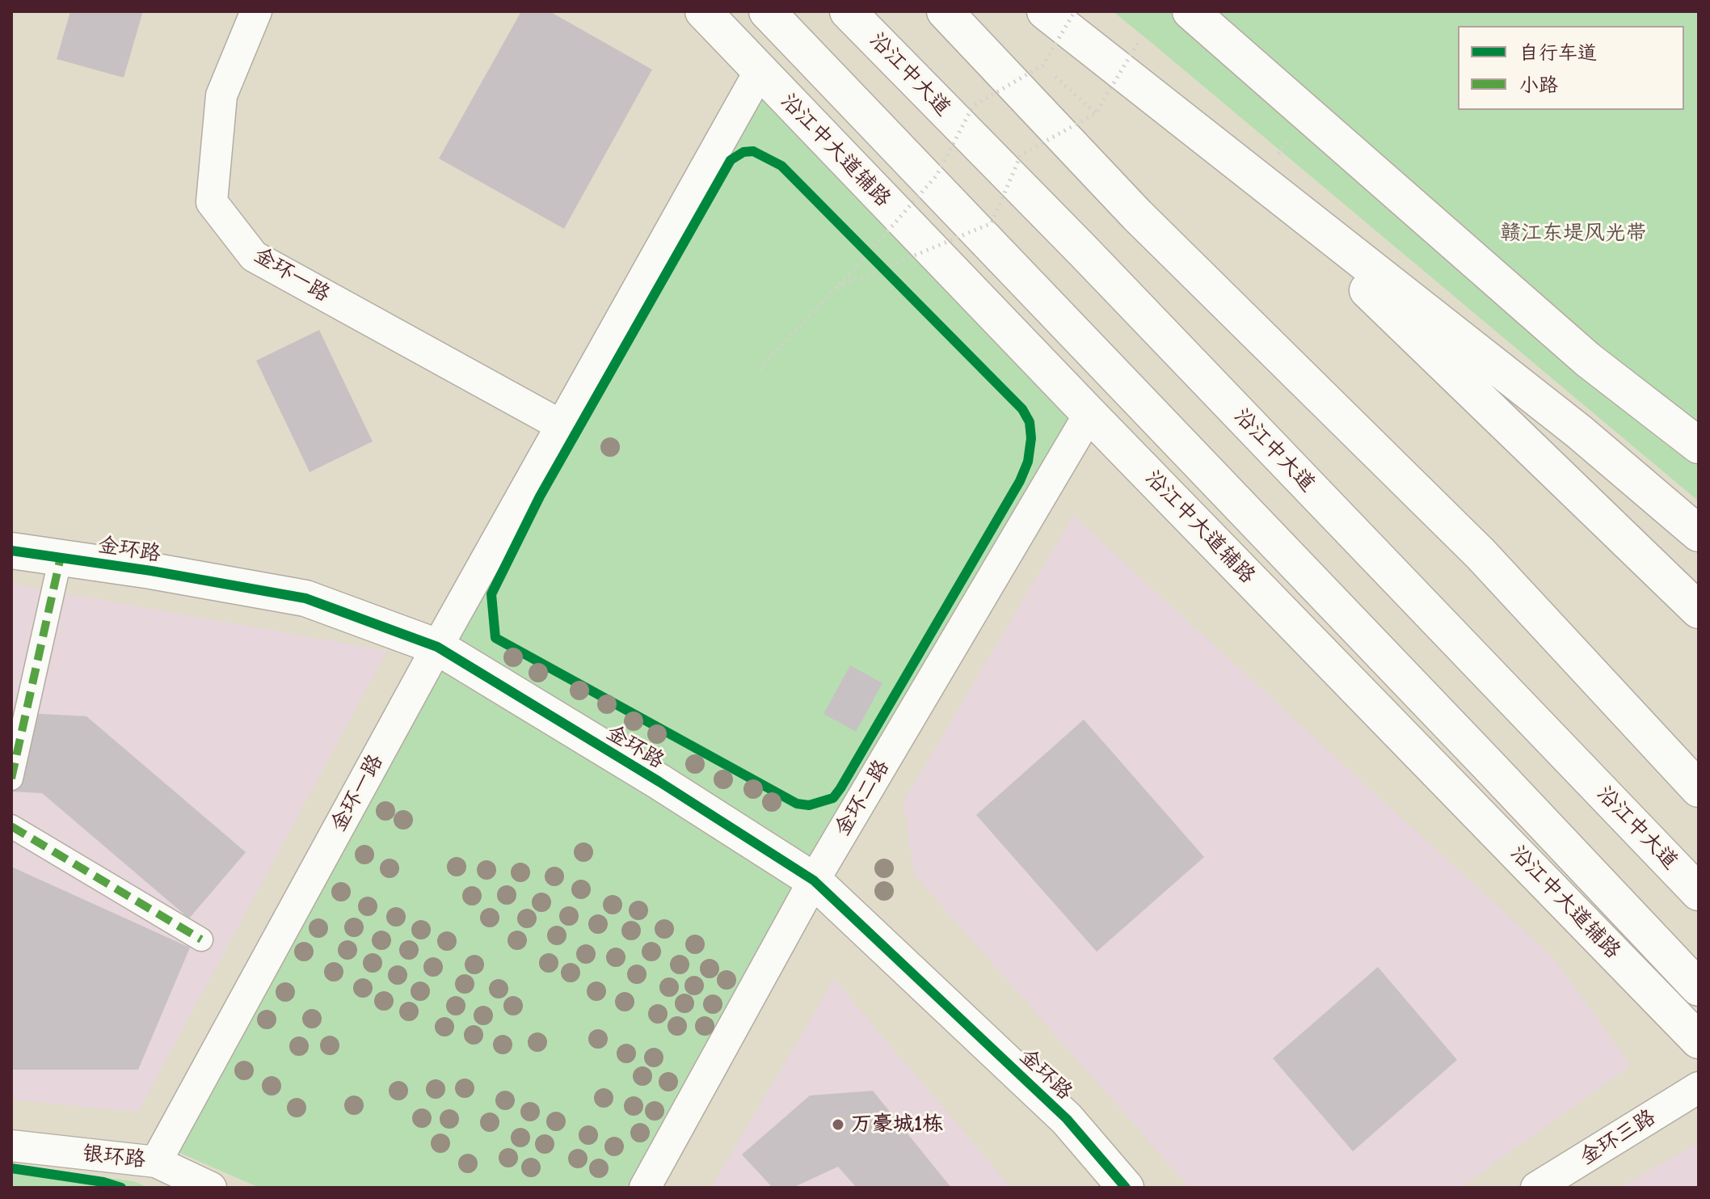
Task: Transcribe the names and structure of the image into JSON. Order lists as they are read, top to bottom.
{
  "streets": {
    "main road": ["沿江中大道", "沿江中大道辅路", "金环路"],
    "street": [
      "金环一路",
      "金环二路",
      "金环三路",
      "银环路"
    ]
  },
  "crossings": [
    ["沿江中大道辅路", "金环一路"],
    ["沿江中大道辅路", "金环二路"],
    ["金环一路", "金环路"],
    ["金环一路", "银环路"],
    ["金环路", "金环二路"]
  ],
  "parks": ["赣江东堤风光带"],
  "places": ["万豪城1栋"],
  "legend": ["自行车道", "小路"]
}
